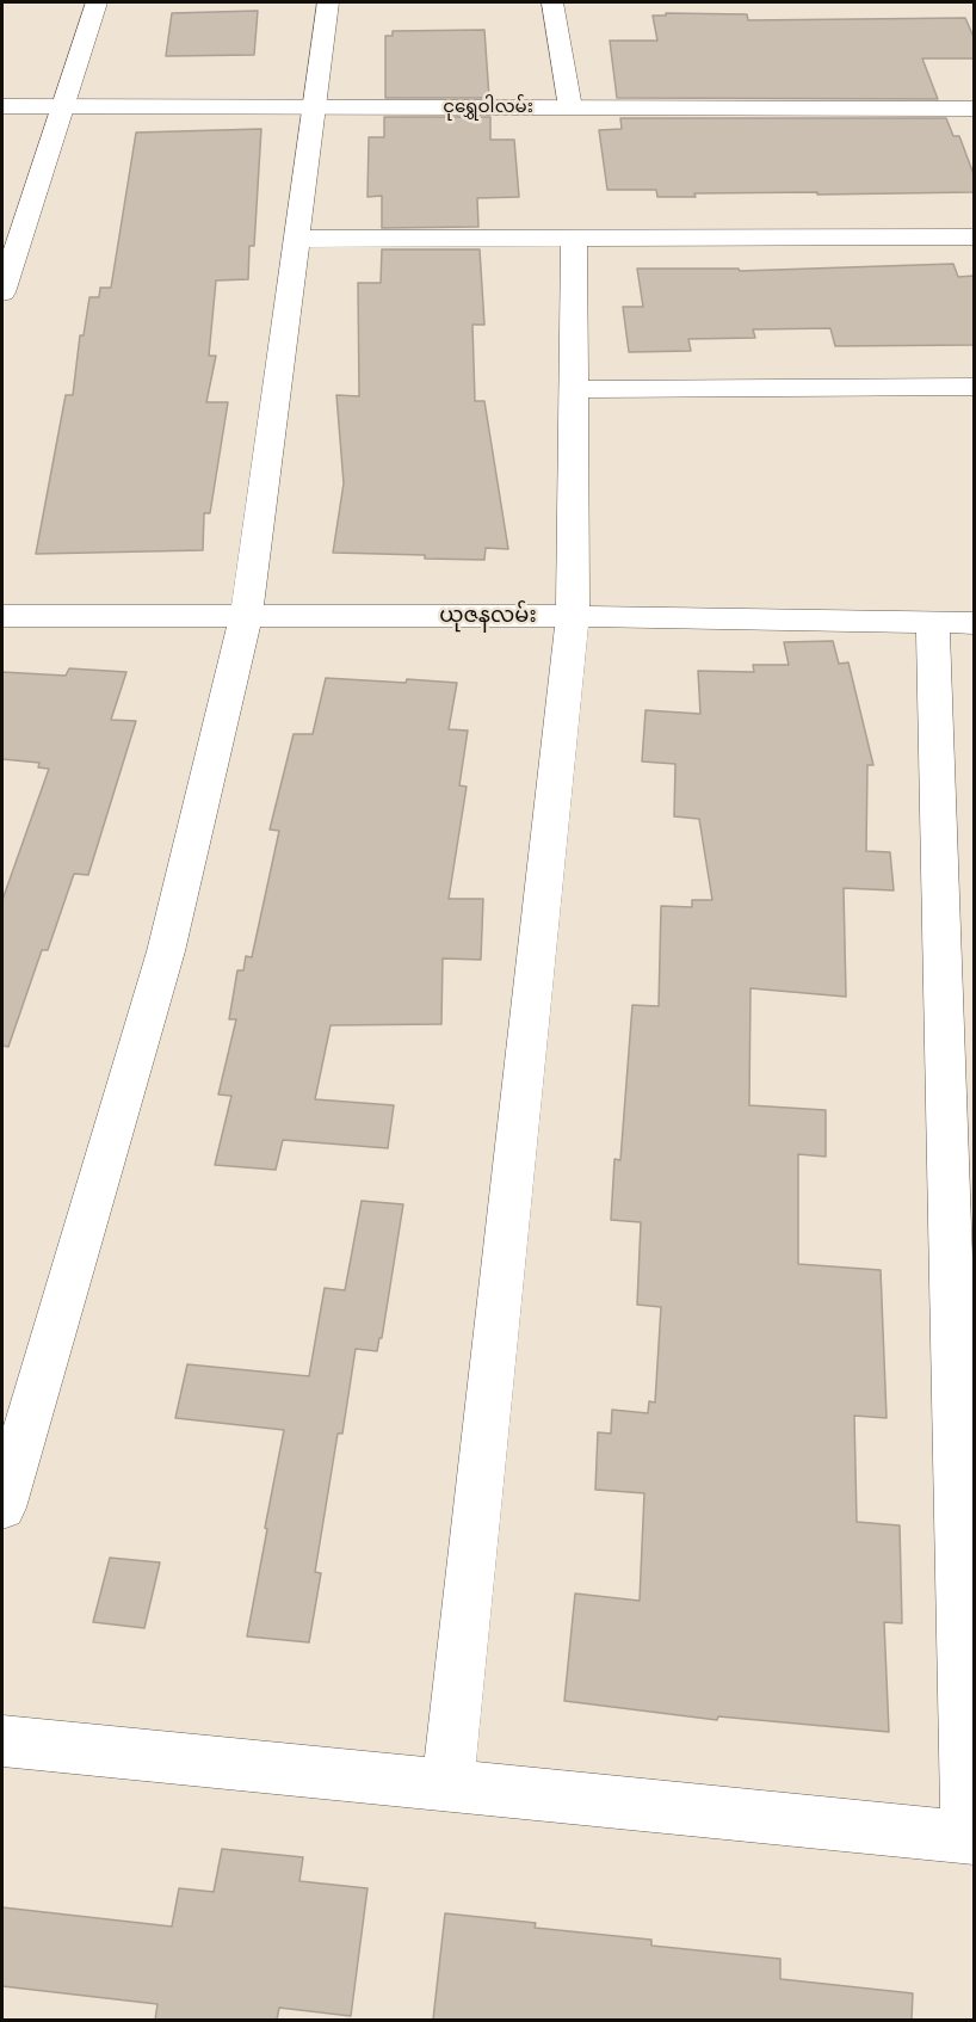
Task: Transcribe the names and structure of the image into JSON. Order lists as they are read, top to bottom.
{
  "streets": {
    "street": ["ငုရွှေဝါလမ်း", "ယုဇနလမ်း"]
  }
}
